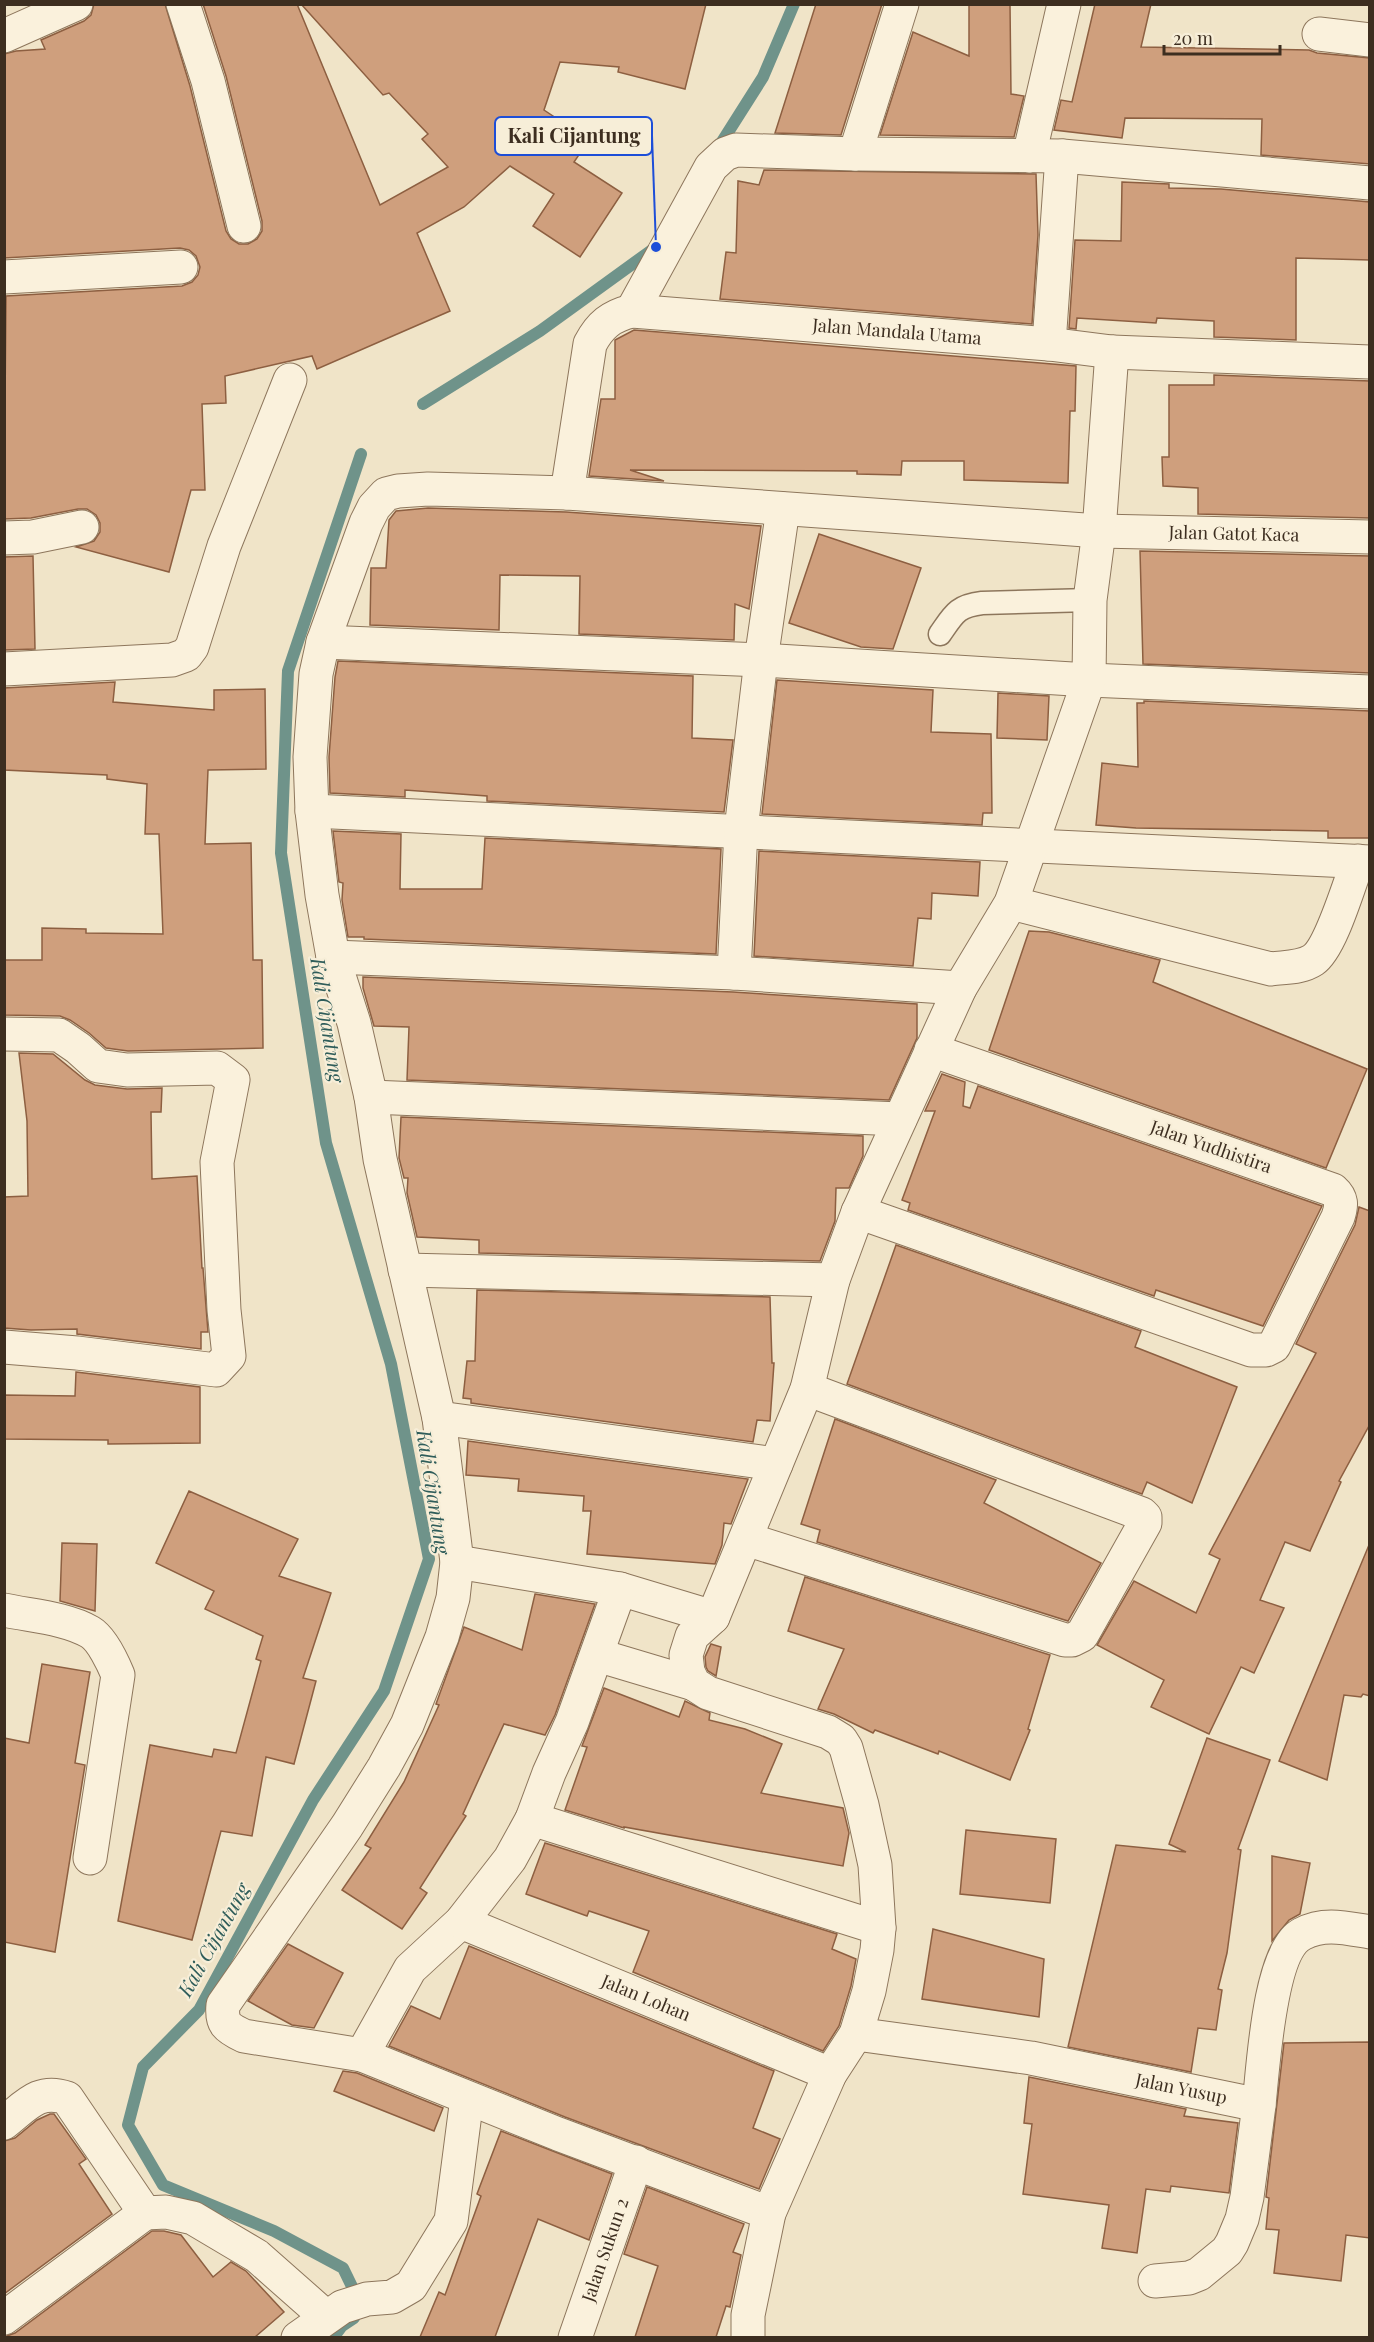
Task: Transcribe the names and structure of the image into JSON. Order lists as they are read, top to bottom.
{
  "streets": {
    "street": [
      "Jalan Mandala Utama",
      "Jalan Gatot Kaca",
      "Jalan Yudhistira",
      "Jalan Lohan",
      "Jalan Yusup",
      "Jalan Sukun 2"
    ]
  },
  "crossings": [
    ["Jalan Mandala Utama", "Jalan Gatot Kaca"],
    ["Jalan Gatot Kaca", "Jalan Sukun 2"]
  ],
  "water": ["Kali Cijantung"],
  "places": ["Kali Cijantung"],
  "scale_bar": "20 m"
}
